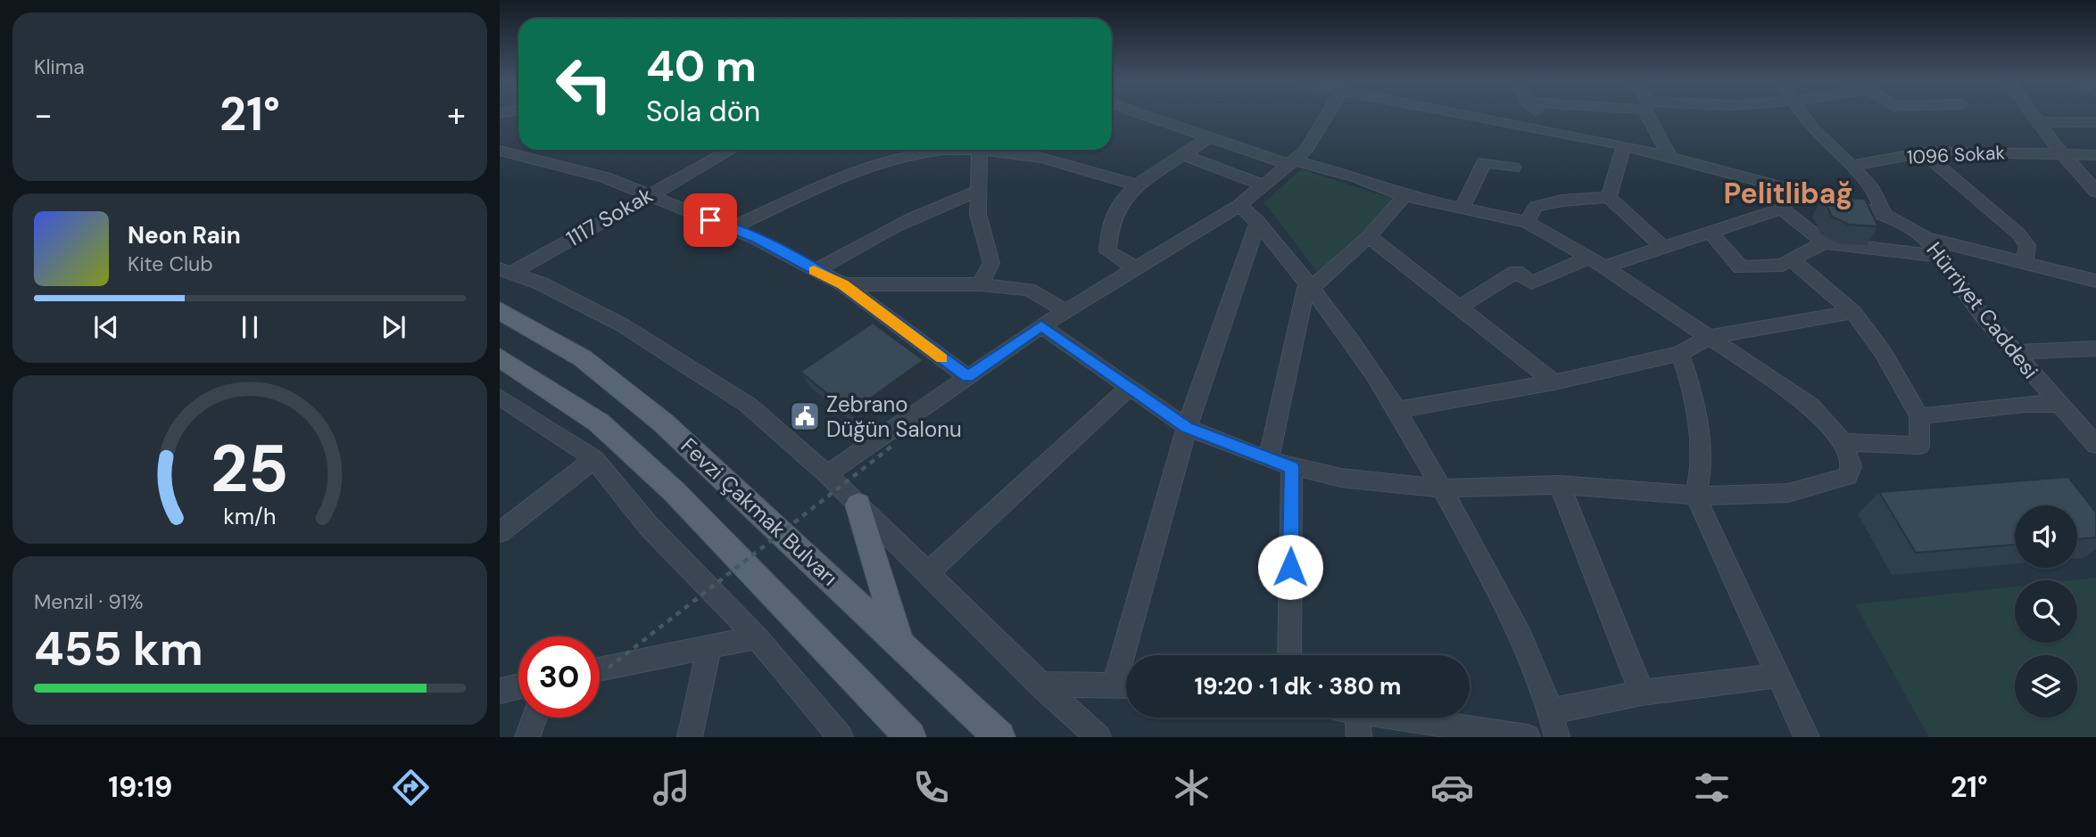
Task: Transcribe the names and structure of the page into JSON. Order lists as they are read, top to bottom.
{
  "streets": {
    "main road": ["Fevzi Çakmak Bulvarı"],
    "street": ["1096 Sokak", "1117 Sokak", "Hürriyet Caddesi"]
  },
  "districts": ["Pelitlibağ"],
  "places": {
    "public building": ["Zebrano Düğün Salonu"]
  },
  "page": {
    "tile": [
      "Klima",
      ["Menzil · 91%", "455 km"]
    ],
    "turn": ["40 m", "Sola dön"],
    "heat": ["−", "21°", "+"],
    "song": ["Neon Rain", "Kite Club"],
    "limit": "30",
    "trip": "19:20 · 1 dk · 380 m",
    "tabs": ["19:19", "21°"],
    "gauge": ["25", "km/h"]
  }
}
